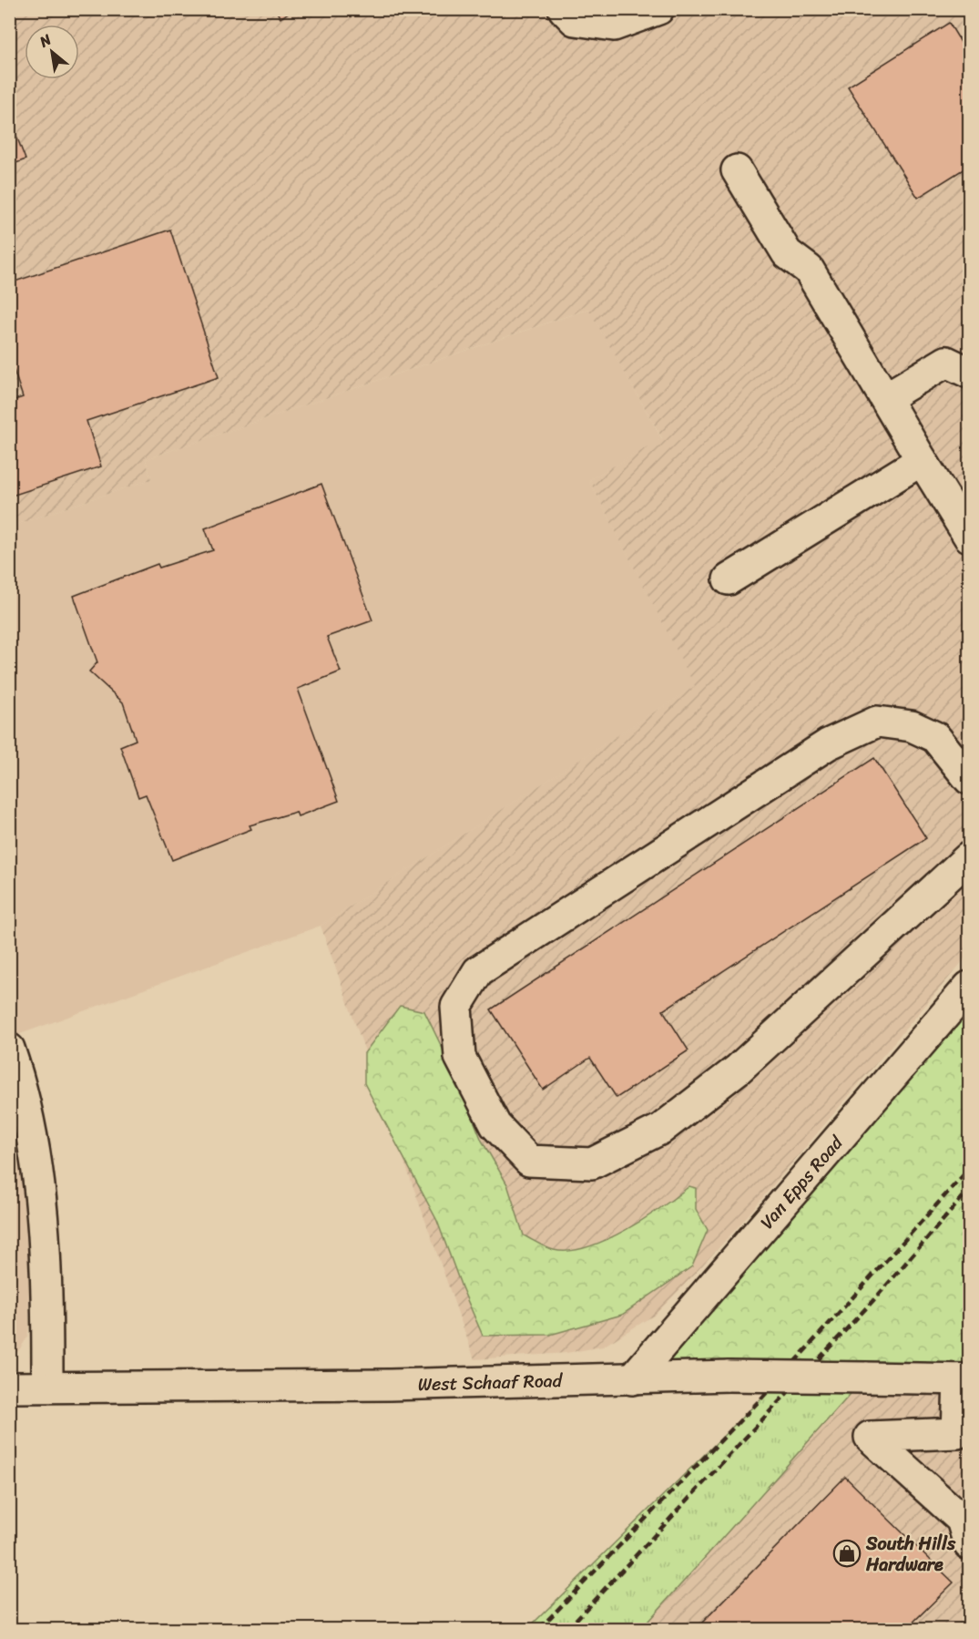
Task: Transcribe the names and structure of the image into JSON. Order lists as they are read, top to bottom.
{
  "streets": {
    "street": ["Van Epps Road", "West Schaaf Road"]
  },
  "crossings": [
    ["Van Epps Road", "West Schaaf Road"]
  ],
  "places": {
    "shop": ["South Hills Hardware"]
  },
  "north": "top left"
}
